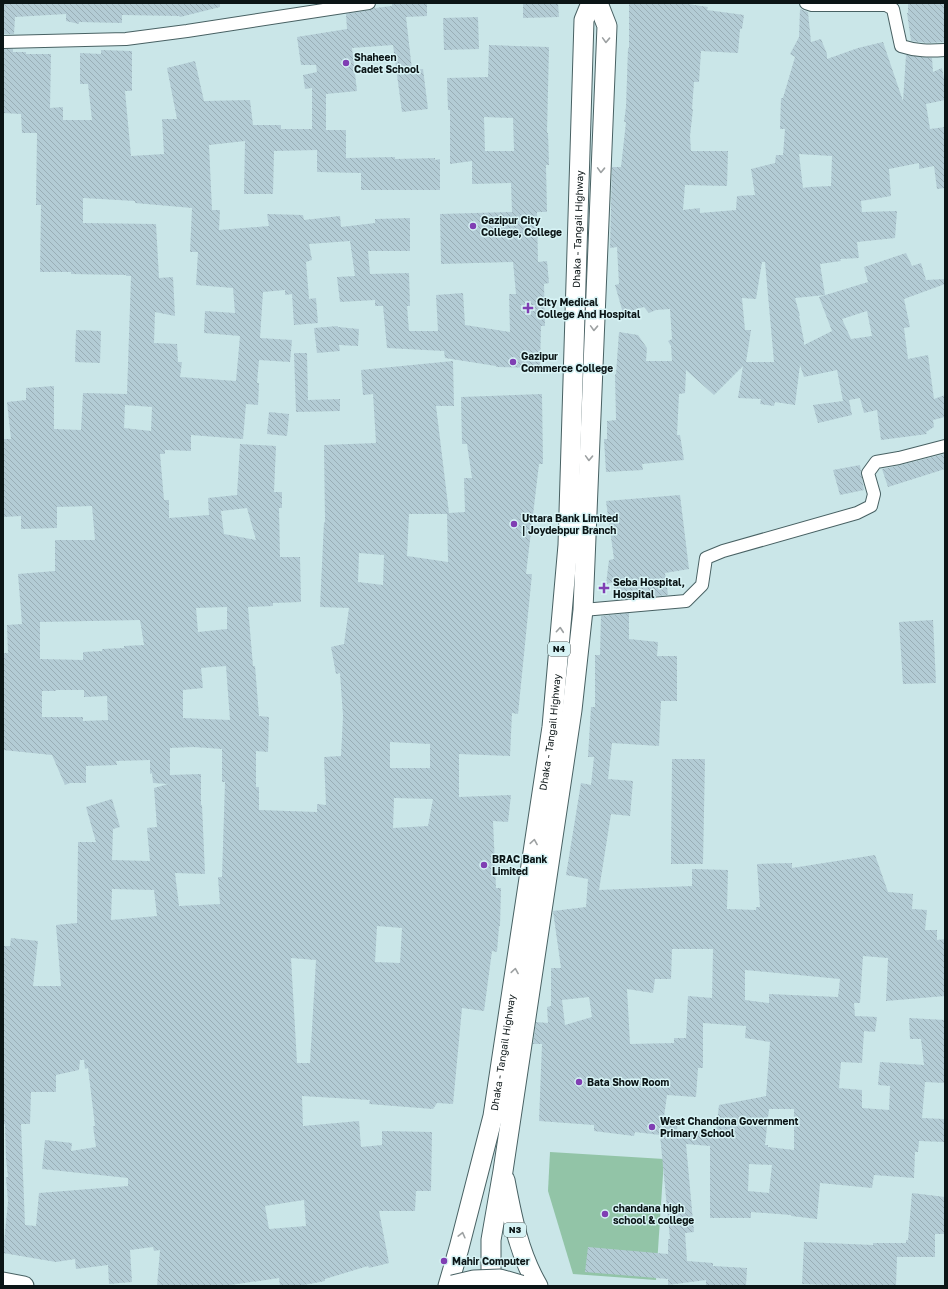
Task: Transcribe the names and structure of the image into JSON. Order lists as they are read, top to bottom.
{
  "streets": {
    "highway": ["Dhaka - Tangail Highway", "N4", "N3"]
  },
  "crossings": [
    ["Dhaka - Tangail Highway", "N3"]
  ],
  "places": {
    "other": [
      "Shaheen Cadet School",
      "Gazipur City College, College",
      "Gazipur Commerce College",
      "Uttara Bank Limited | Joydebpur Branch",
      "BRAC Bank Limited",
      "Bata Show Room",
      "West Chandona Government Primary School",
      "chandana high school & college",
      "Mahir Computer"
    ],
    "health": ["City Medical College And Hospital", "Seba Hospital, Hospital"]
  }
}
